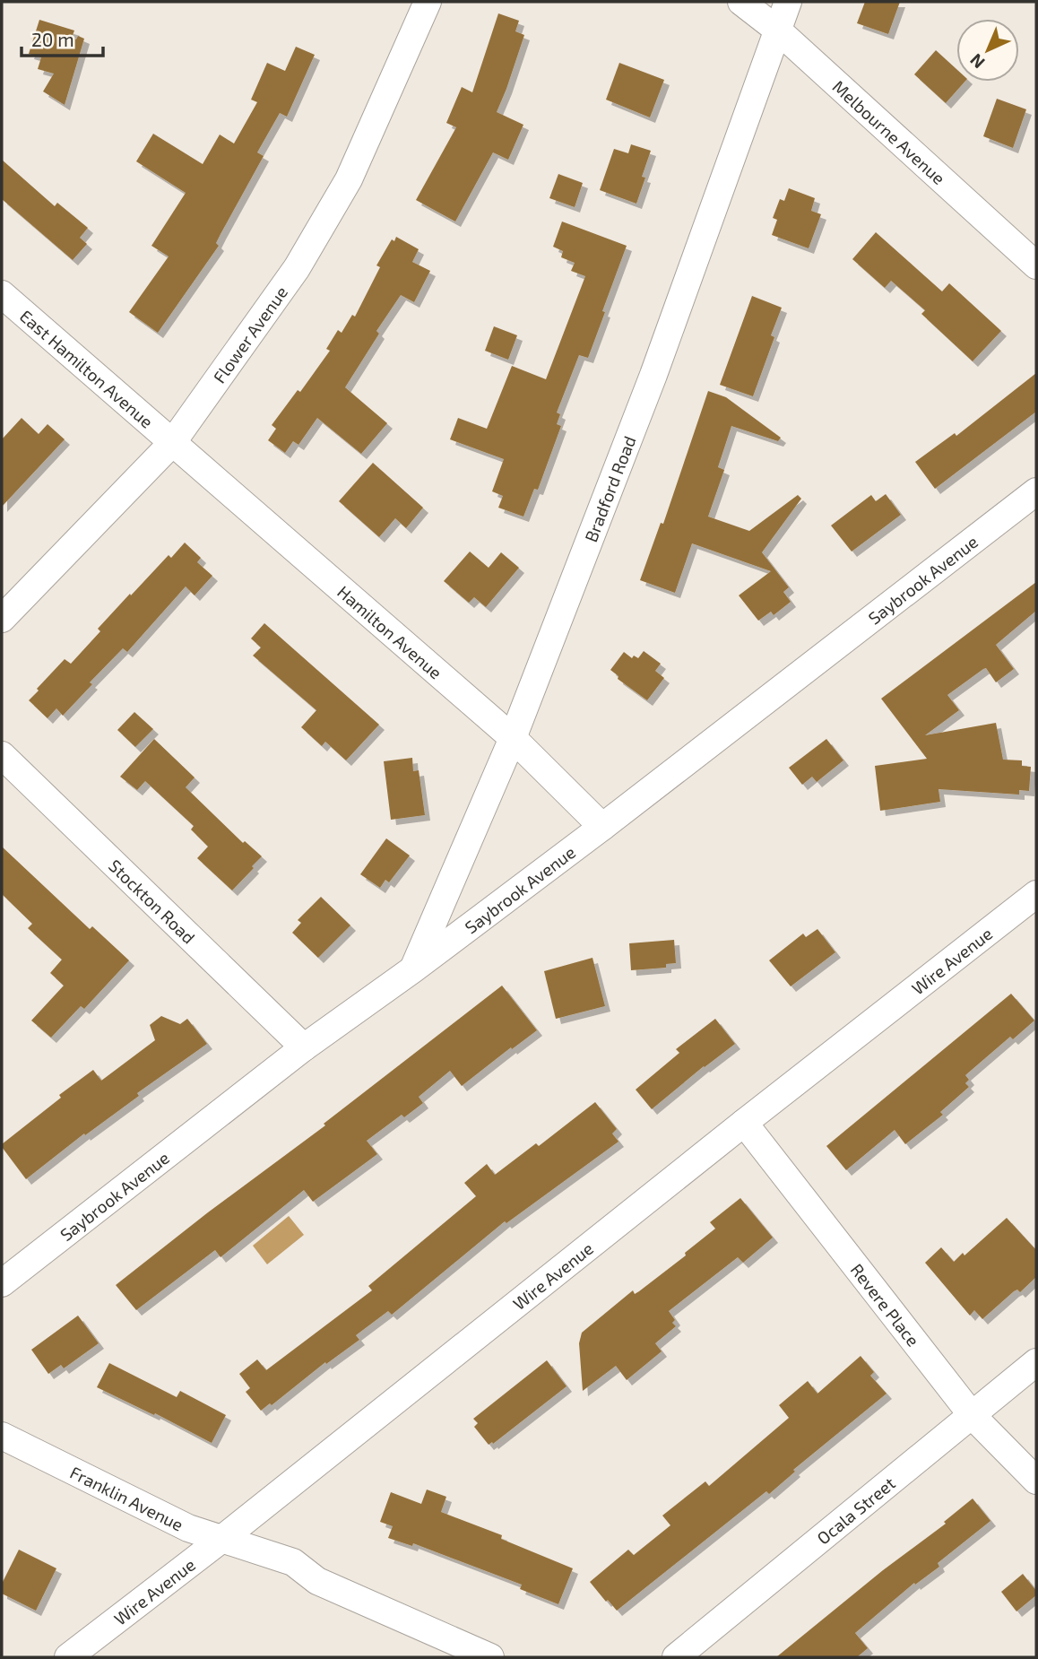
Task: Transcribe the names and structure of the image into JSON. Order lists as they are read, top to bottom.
{
  "streets": {
    "street": [
      "Melbourne Avenue",
      "Flower Avenue",
      "East Hamilton Avenue",
      "Bradford Road",
      "Saybrook Avenue",
      "Hamilton Avenue",
      "Stockton Road",
      "Wire Avenue",
      "Revere Place",
      "Franklin Avenue",
      "Ocala Street"
    ]
  },
  "crossings": [
    ["Melbourne Avenue", "Bradford Road"],
    ["Flower Avenue", "East Hamilton Avenue"],
    ["Flower Avenue", "Hamilton Avenue"],
    ["East Hamilton Avenue", "Hamilton Avenue"],
    ["Bradford Road", "Saybrook Avenue"],
    ["Bradford Road", "Hamilton Avenue"],
    ["Saybrook Avenue", "Hamilton Avenue"],
    ["Saybrook Avenue", "Stockton Road"],
    ["Wire Avenue", "Revere Place"],
    ["Wire Avenue", "Franklin Avenue"],
    ["Revere Place", "Ocala Street"]
  ],
  "scale_bar": "20 m",
  "north": "bottom left"
}
